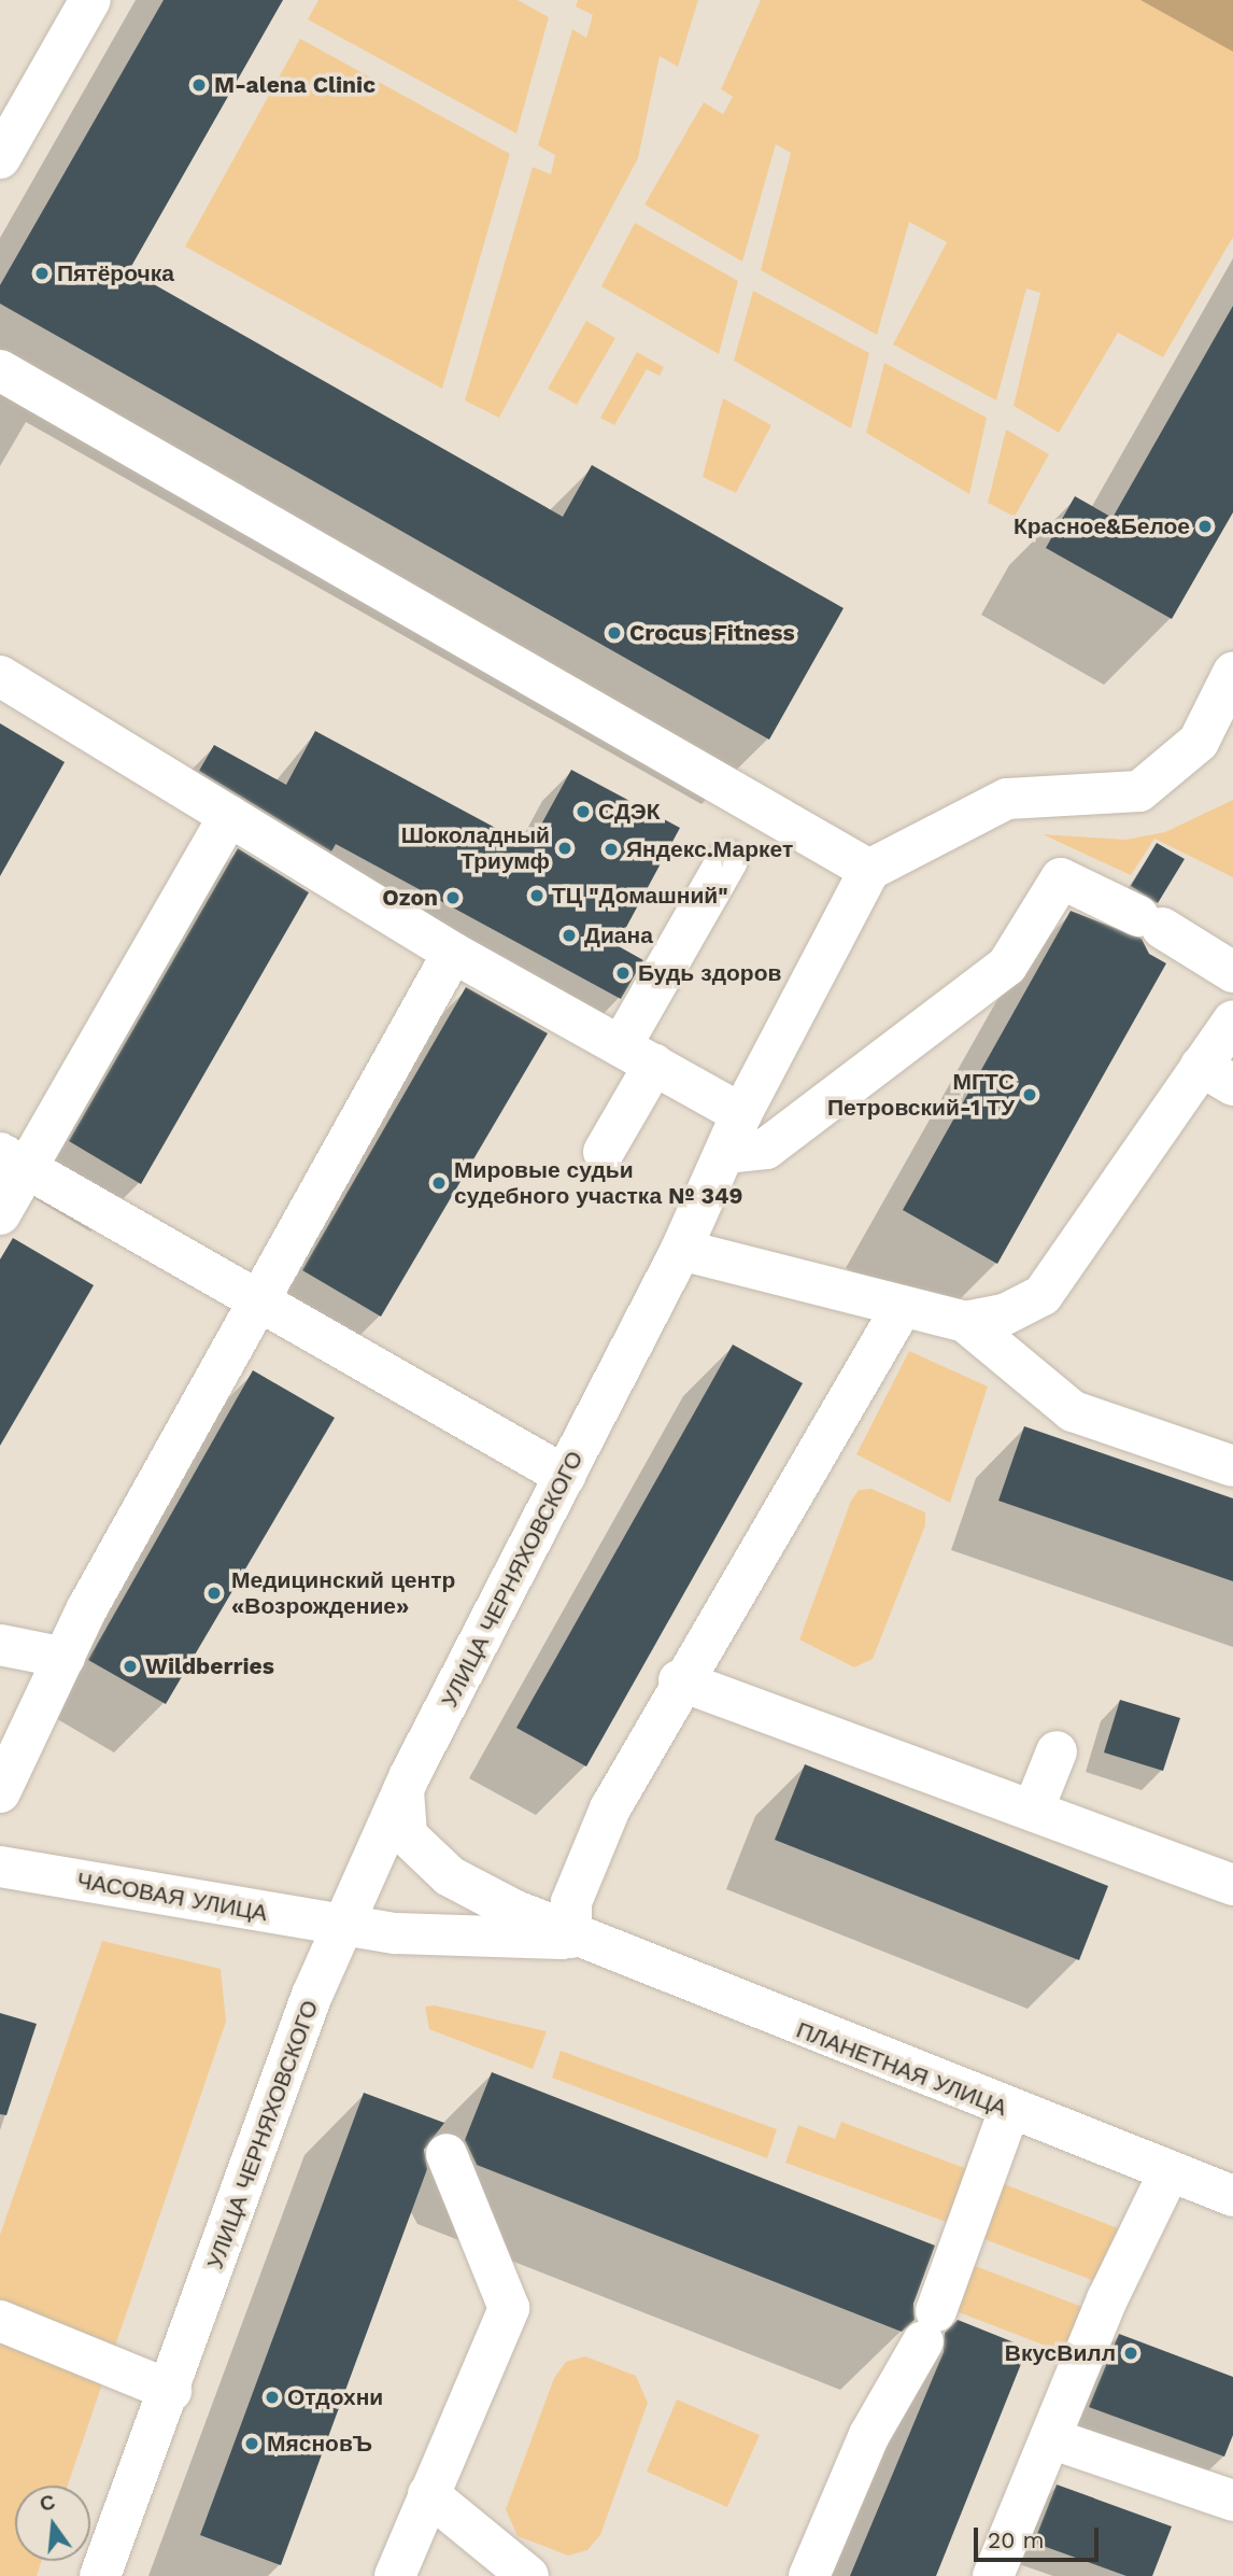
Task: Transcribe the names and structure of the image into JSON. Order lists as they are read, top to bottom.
{
  "streets": {
    "street": ["УЛИЦА ЧЕРНЯХОВСКОГО", "ЧАСОВАЯ УЛИЦА", "ПЛАНЕТНАЯ УЛИЦА"]
  },
  "crossings": [
    ["УЛИЦА ЧЕРНЯХОВСКОГО", "ЧАСОВАЯ УЛИЦА"],
    ["УЛИЦА ЧЕРНЯХОВСКОГО", "ПЛАНЕТНАЯ УЛИЦА"],
    ["ЧАСОВАЯ УЛИЦА", "ПЛАНЕТНАЯ УЛИЦА"]
  ],
  "places": [
    "M-alena Clinic",
    "Пятёрочка",
    "Красное&Белое",
    "Crocus Fitness",
    "СДЭК",
    "Шоколадный Триумф",
    "Яндекс.Маркет",
    "ТЦ \"Домашний\"",
    "Ozon",
    "Диана",
    "Будь здоров",
    "МГТС Петровский-1 ТУ",
    "Мировые судьи судебного участка № 349",
    "Медицинский центр «Возрождение»",
    "Wildberries",
    "ВкусВилл",
    "Отдохни",
    "МясновЪ"
  ],
  "scale_bar": "20 m",
  "north": "top"
}
